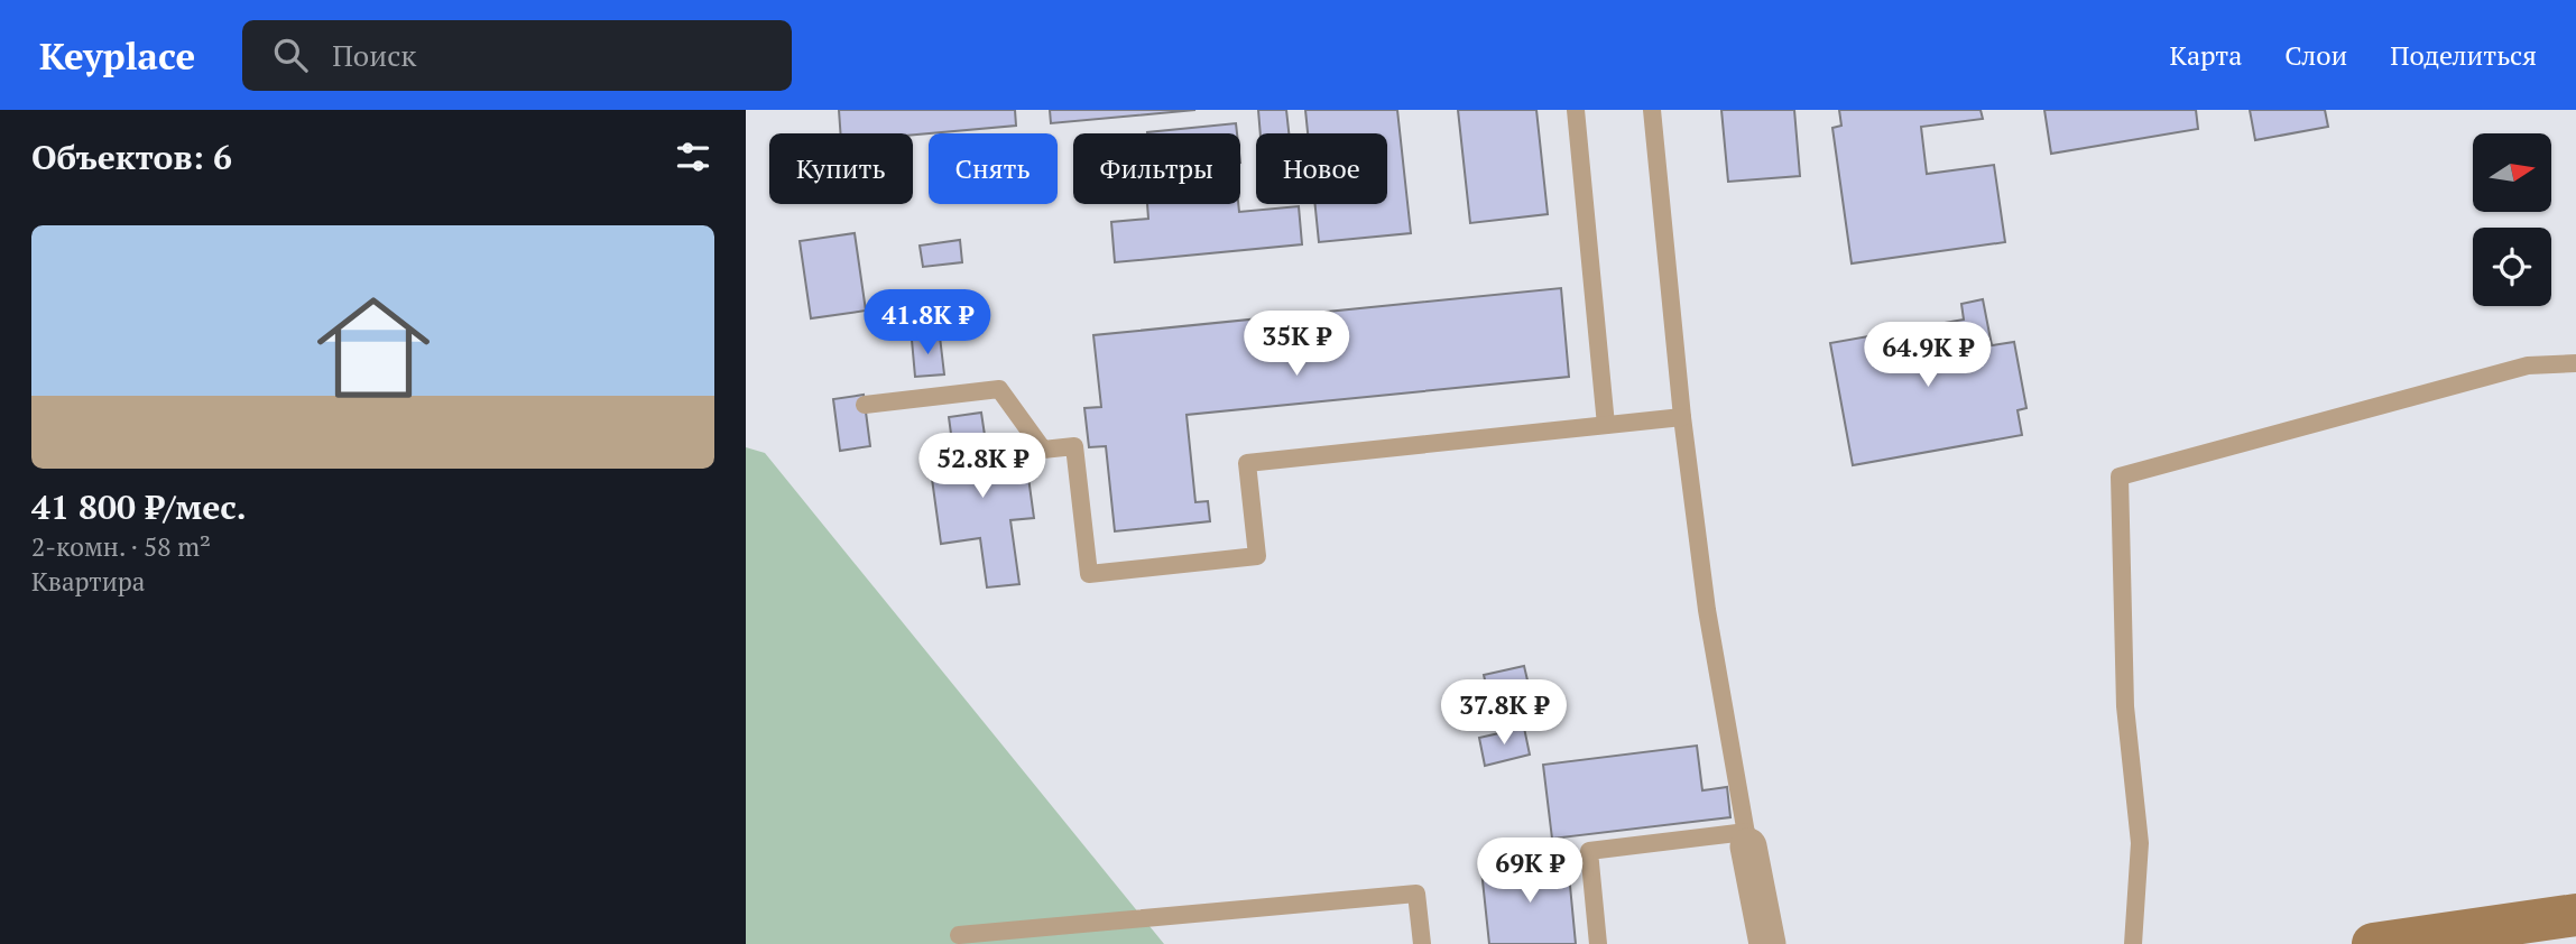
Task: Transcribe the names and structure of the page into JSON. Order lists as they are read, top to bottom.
{
  "north": "right",
  "page": {
    "header": "Keyplace",
    "search": "Поиск",
    "nav": ["Карта", "Слои", "Поделиться"],
    "heading": "Объектов: 6",
    "chip": [
      "Купить",
      "Снять",
      "Фильтры",
      "Новое"
    ],
    "list": [
      {
        "name": "41 800 ₽/мес.",
        "note": "2-комн. · 58 m² · Квартира"
      }
    ],
    "price": [
      "41.8K ₽",
      "35K ₽",
      "64.9K ₽",
      "52.8K ₽",
      "37.8K ₽",
      "69K ₽"
    ]
  }
}
